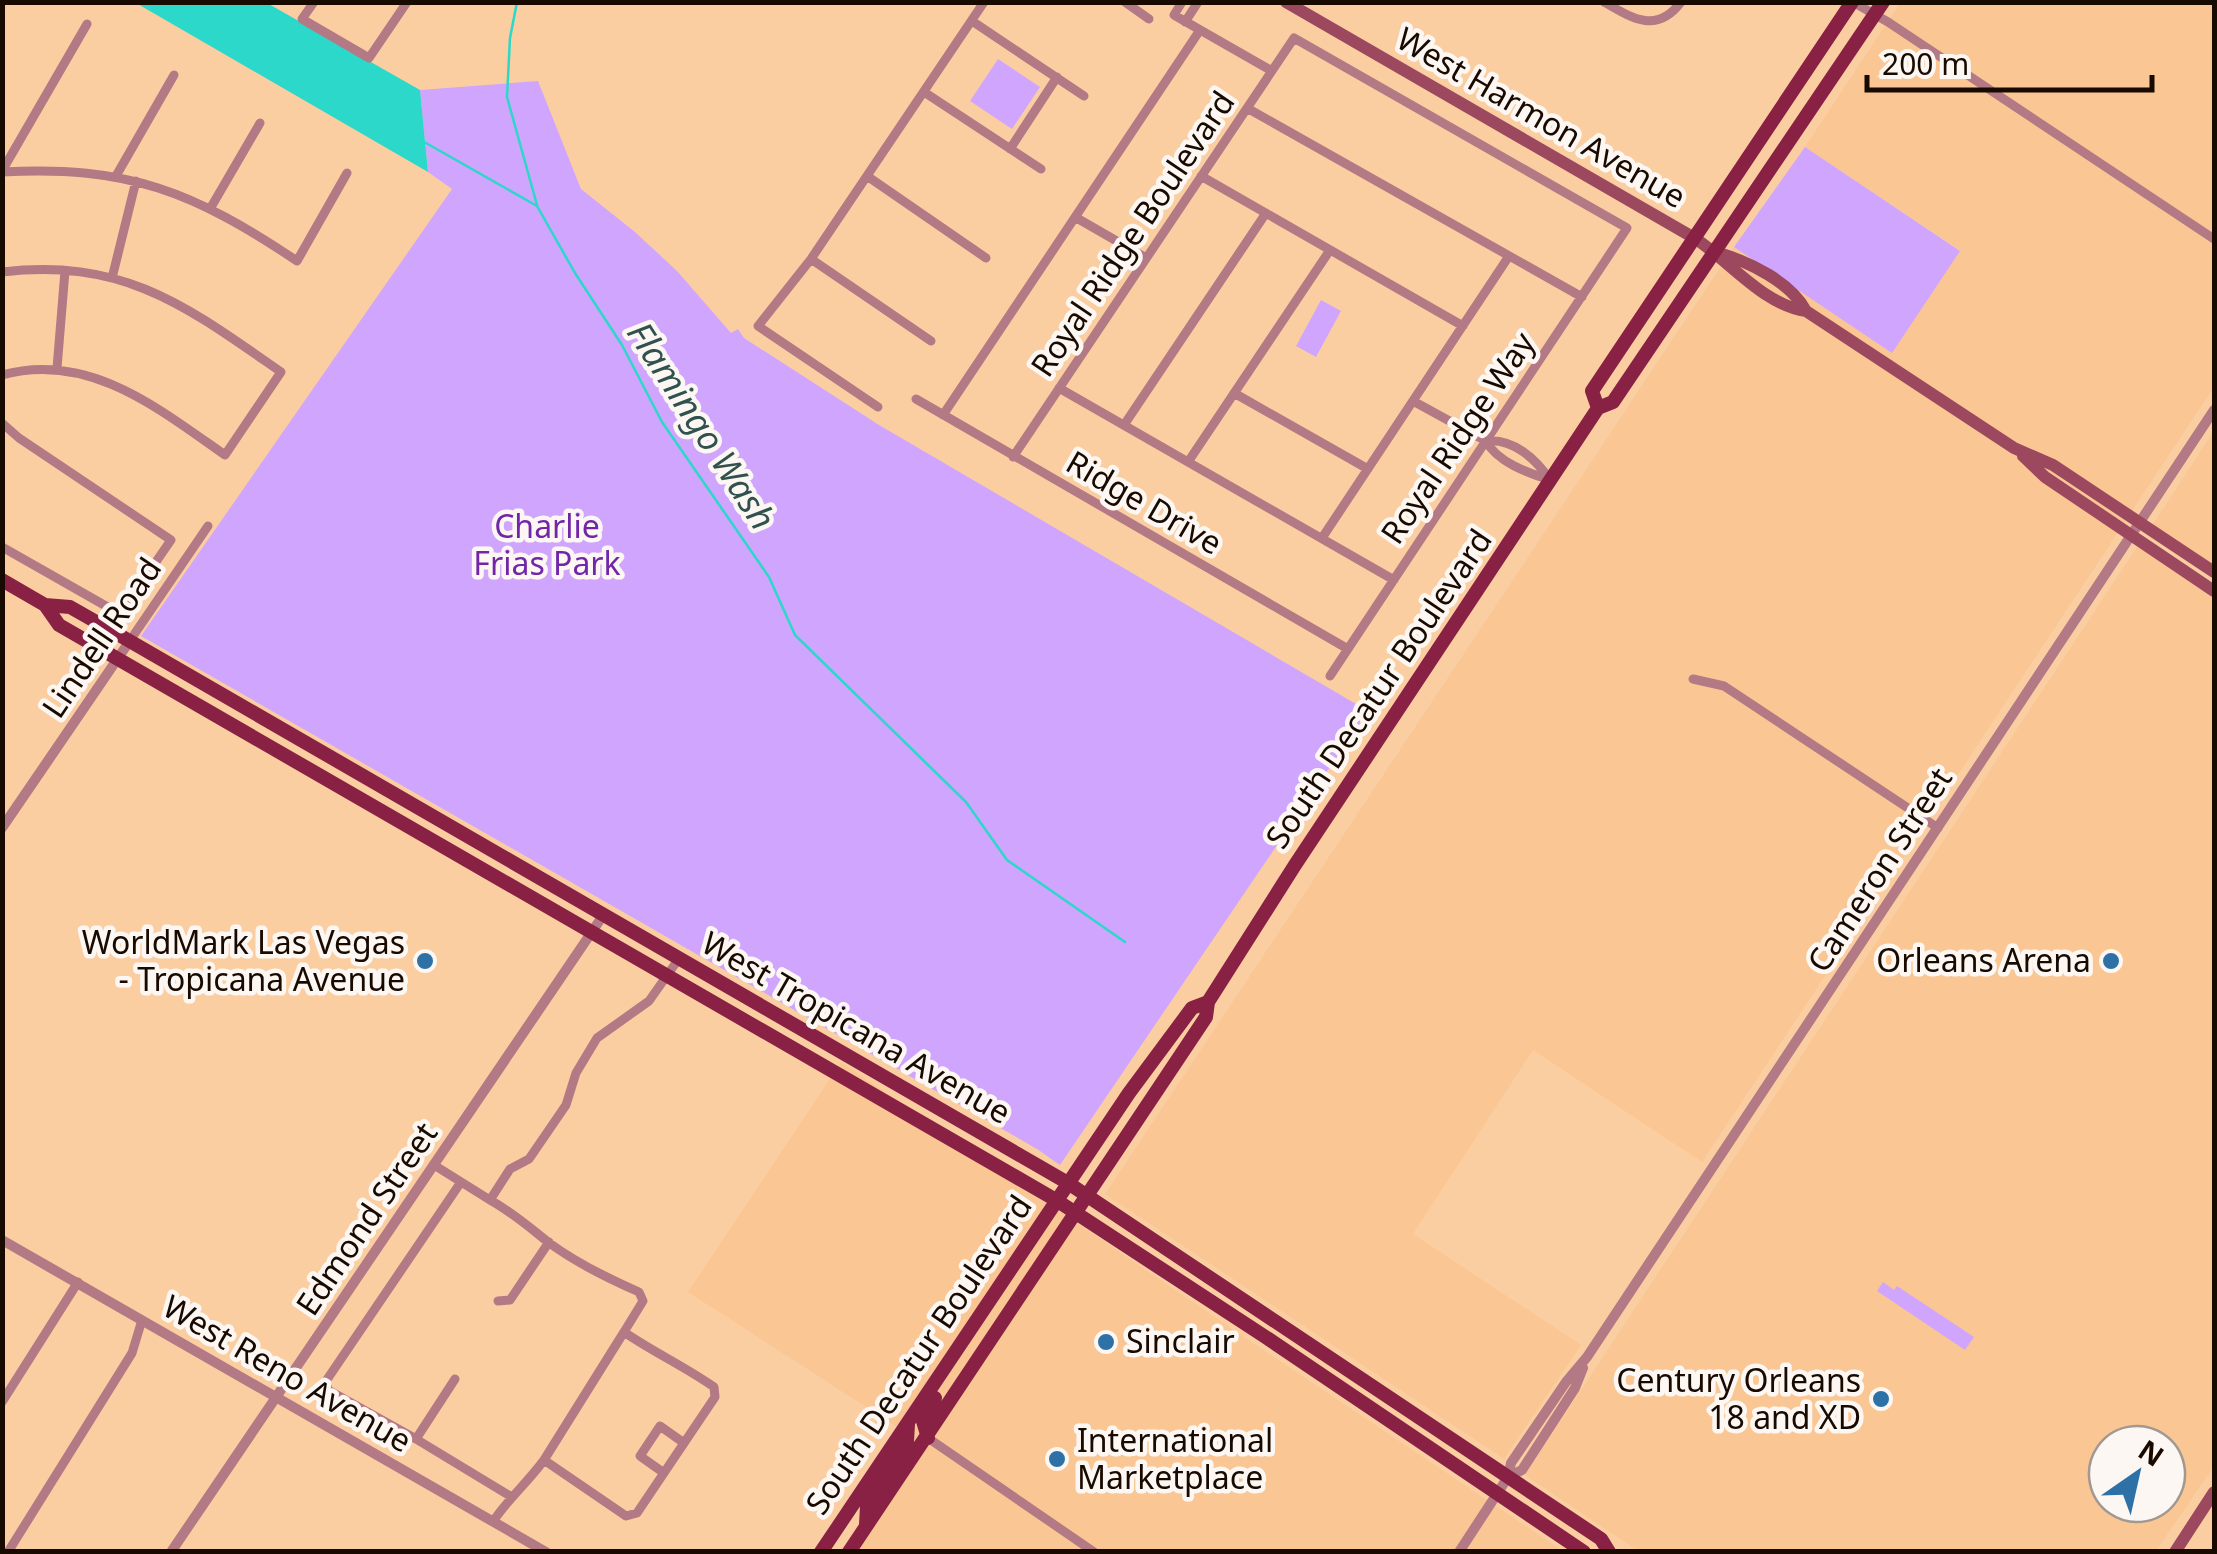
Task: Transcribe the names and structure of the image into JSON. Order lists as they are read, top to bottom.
{
  "streets": {
    "main road": ["West Harmon Avenue", "South Decatur Boulevard", "West Tropicana Avenue"],
    "street": [
      "Royal Ridge Boulevard",
      "Royal Ridge Way",
      "Ridge Drive",
      "Lindell Road",
      "Cameron Street",
      "Edmond Street",
      "West Reno Avenue"
    ]
  },
  "crossings": [
    ["West Harmon Avenue", "South Decatur Boulevard"],
    ["West Harmon Avenue", "Cameron Street"],
    ["Royal Ridge Boulevard", "Royal Ridge Way"],
    ["Royal Ridge Boulevard", "Ridge Drive"],
    ["Royal Ridge Way", "Ridge Drive"],
    ["Lindell Road", "West Tropicana Avenue"],
    ["South Decatur Boulevard", "West Tropicana Avenue"],
    ["Cameron Street", "West Tropicana Avenue"],
    ["West Tropicana Avenue", "Edmond Street"],
    ["Edmond Street", "West Reno Avenue"]
  ],
  "water": ["Flamingo Wash"],
  "parks": ["Charlie Frias Park"],
  "places": [
    "WorldMark Las Vegas - Tropicana Avenue",
    "Orleans Arena",
    "Sinclair",
    "Century Orleans 18 and XD",
    "International Marketplace"
  ],
  "scale_bar": "200 m",
  "north": "top right"
}
